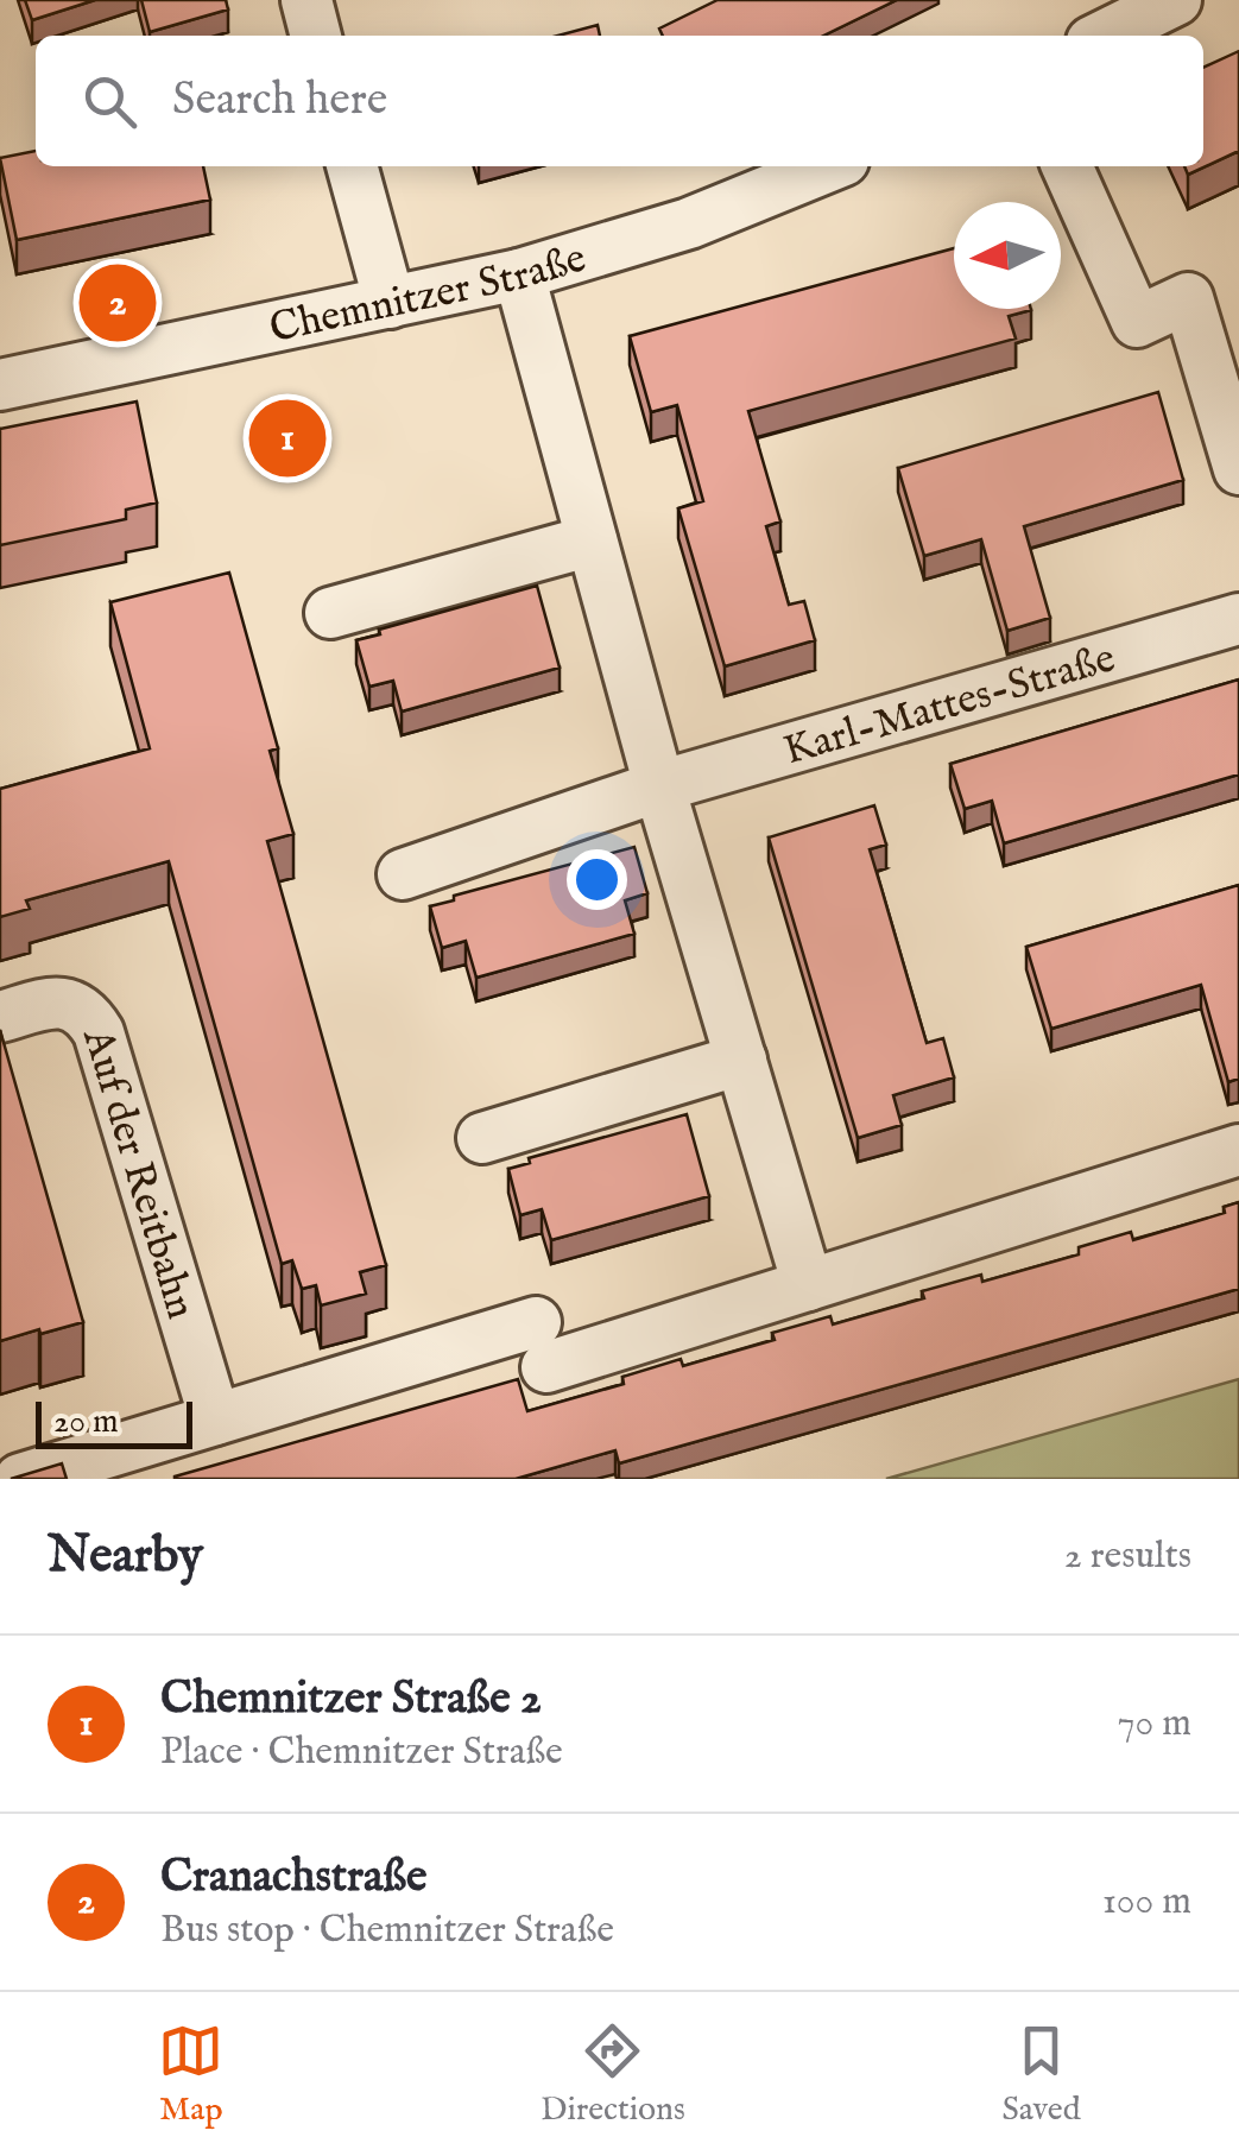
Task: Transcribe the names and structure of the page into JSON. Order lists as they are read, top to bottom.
{
  "streets": {
    "street": ["Chemnitzer Straße", "Karl-Mattes-Straße", "Auf der Reitbahn"]
  },
  "scale_bar": "20 m",
  "north": "left",
  "page": {
    "search": "Search here",
    "pins": ["2", "1"],
    "scale": "20 m",
    "heading": ["Nearby", "2 results"],
    "list": [
      {
        "mark": "1",
        "name": "Chemnitzer Straße 2",
        "note": "Place · Chemnitzer Straße",
        "value": "70 m"
      },
      {
        "mark": "2",
        "name": "Cranachstraße",
        "note": "Bus stop · Chemnitzer Straße",
        "value": "100 m"
      }
    ],
    "nav": ["Map", "Directions", "Saved"]
  }
}
